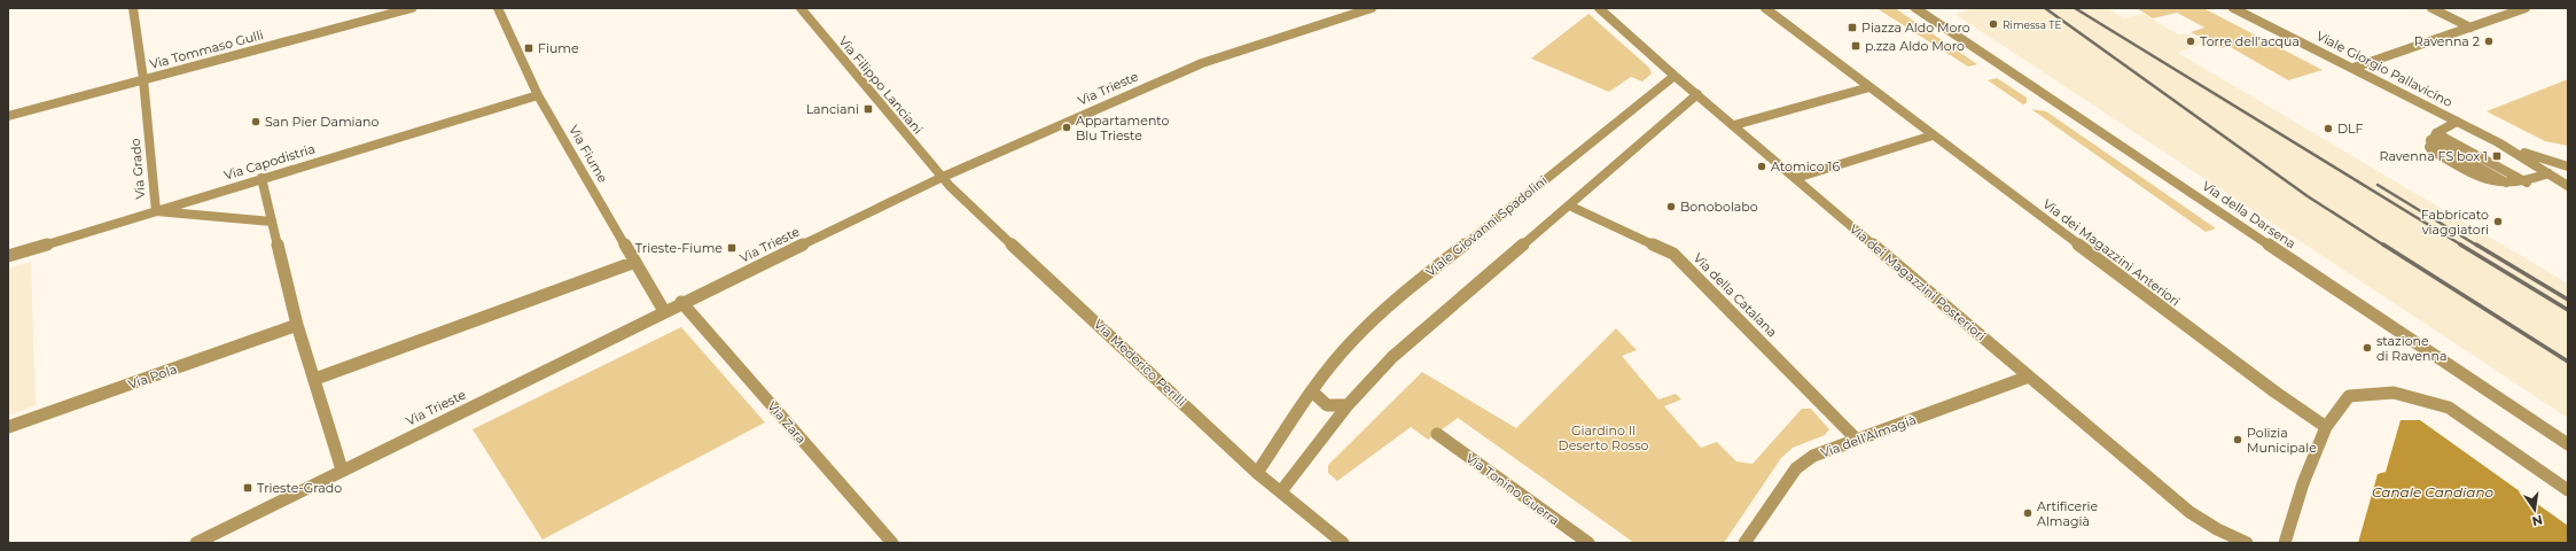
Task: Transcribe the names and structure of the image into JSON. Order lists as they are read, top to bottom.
{
  "streets": {
    "street": [
      "Via Tommaso Gulli",
      "Viale Giorgio Pallavicino",
      "Via Filippo Lanciani",
      "Via Trieste",
      "Via Fiume",
      "Via Capodistria",
      "Via Grado",
      "Via della Darsena",
      "Viale Giovanni Spadolini",
      "Via dei Magazzini Anteriori",
      "Via dei Magazzini Posteriori",
      "Via della Catalana",
      "Via Mederico Perilli",
      "Via Pola",
      "Via Zara",
      "Via dell'Almagià",
      "Via Tonino Guerra"
    ]
  },
  "crossings": [
    ["Via Tommaso Gulli", "Via Grado"],
    ["Via Filippo Lanciani", "Via Trieste"],
    ["Via Filippo Lanciani", "Via Mederico Perilli"],
    ["Via Trieste", "Via Fiume"],
    ["Via Trieste", "Via Mederico Perilli"],
    ["Via Trieste", "Via Zara"],
    ["Via Fiume", "Via Capodistria"],
    ["Via Capodistria", "Via Grado"],
    ["Viale Giovanni Spadolini", "Via dei Magazzini Posteriori"],
    ["Viale Giovanni Spadolini", "Via Mederico Perilli"],
    ["Via dei Magazzini Posteriori", "Via dell'Almagià"],
    ["Via della Catalana", "Via dell'Almagià"]
  ],
  "water": ["Canale Candiano"],
  "parks": ["Giardino Il Deserto Rosso"],
  "places": {
    "other": [
      "Rimessa TE",
      "Torre dell'acqua",
      "Ravenna 2",
      "San Pier Damiano",
      "Appartamento Blu Trieste",
      "DLF",
      "Atomico 16",
      "Bonobolabo",
      "Fabbricato viaggiatori",
      "stazione di Ravenna",
      "Polizia Municipale",
      "Artificerie Almagià"
    ],
    "transit": [
      "Piazza Aldo Moro",
      "p.zza Aldo Moro",
      "Fiume",
      "Lanciani",
      "Ravenna FS box 1",
      "Trieste-Fiume",
      "Trieste-Grado"
    ]
  },
  "north": "bottom"
}
